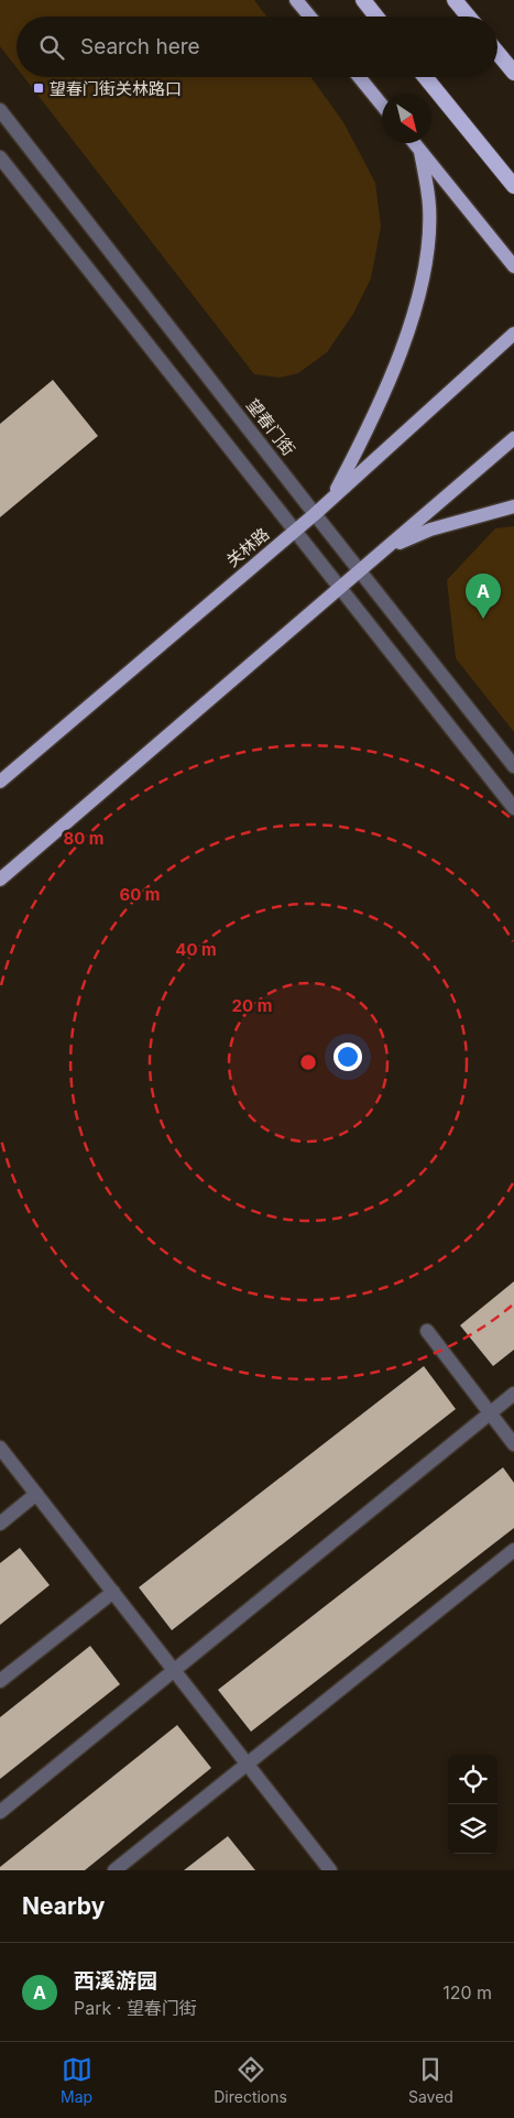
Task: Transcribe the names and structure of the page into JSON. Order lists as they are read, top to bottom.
{
  "streets": {
    "main road": ["关林路"],
    "street": ["望春门街"]
  },
  "crossings": [
    ["望春门街", "关林路"]
  ],
  "places": {
    "transit": ["望春门街关林路口"]
  },
  "north": "bottom right",
  "page": {
    "search": "Search here",
    "pins": "A",
    "heading": "Nearby",
    "list": [
      {
        "mark": "A",
        "name": "西溪游园",
        "note": "Park · 望春门街",
        "value": "120 m"
      }
    ],
    "nav": ["Map", "Directions", "Saved"]
  },
  "rings": [
    "80 m",
    "60 m",
    "40 m",
    "20 m"
  ]
}
